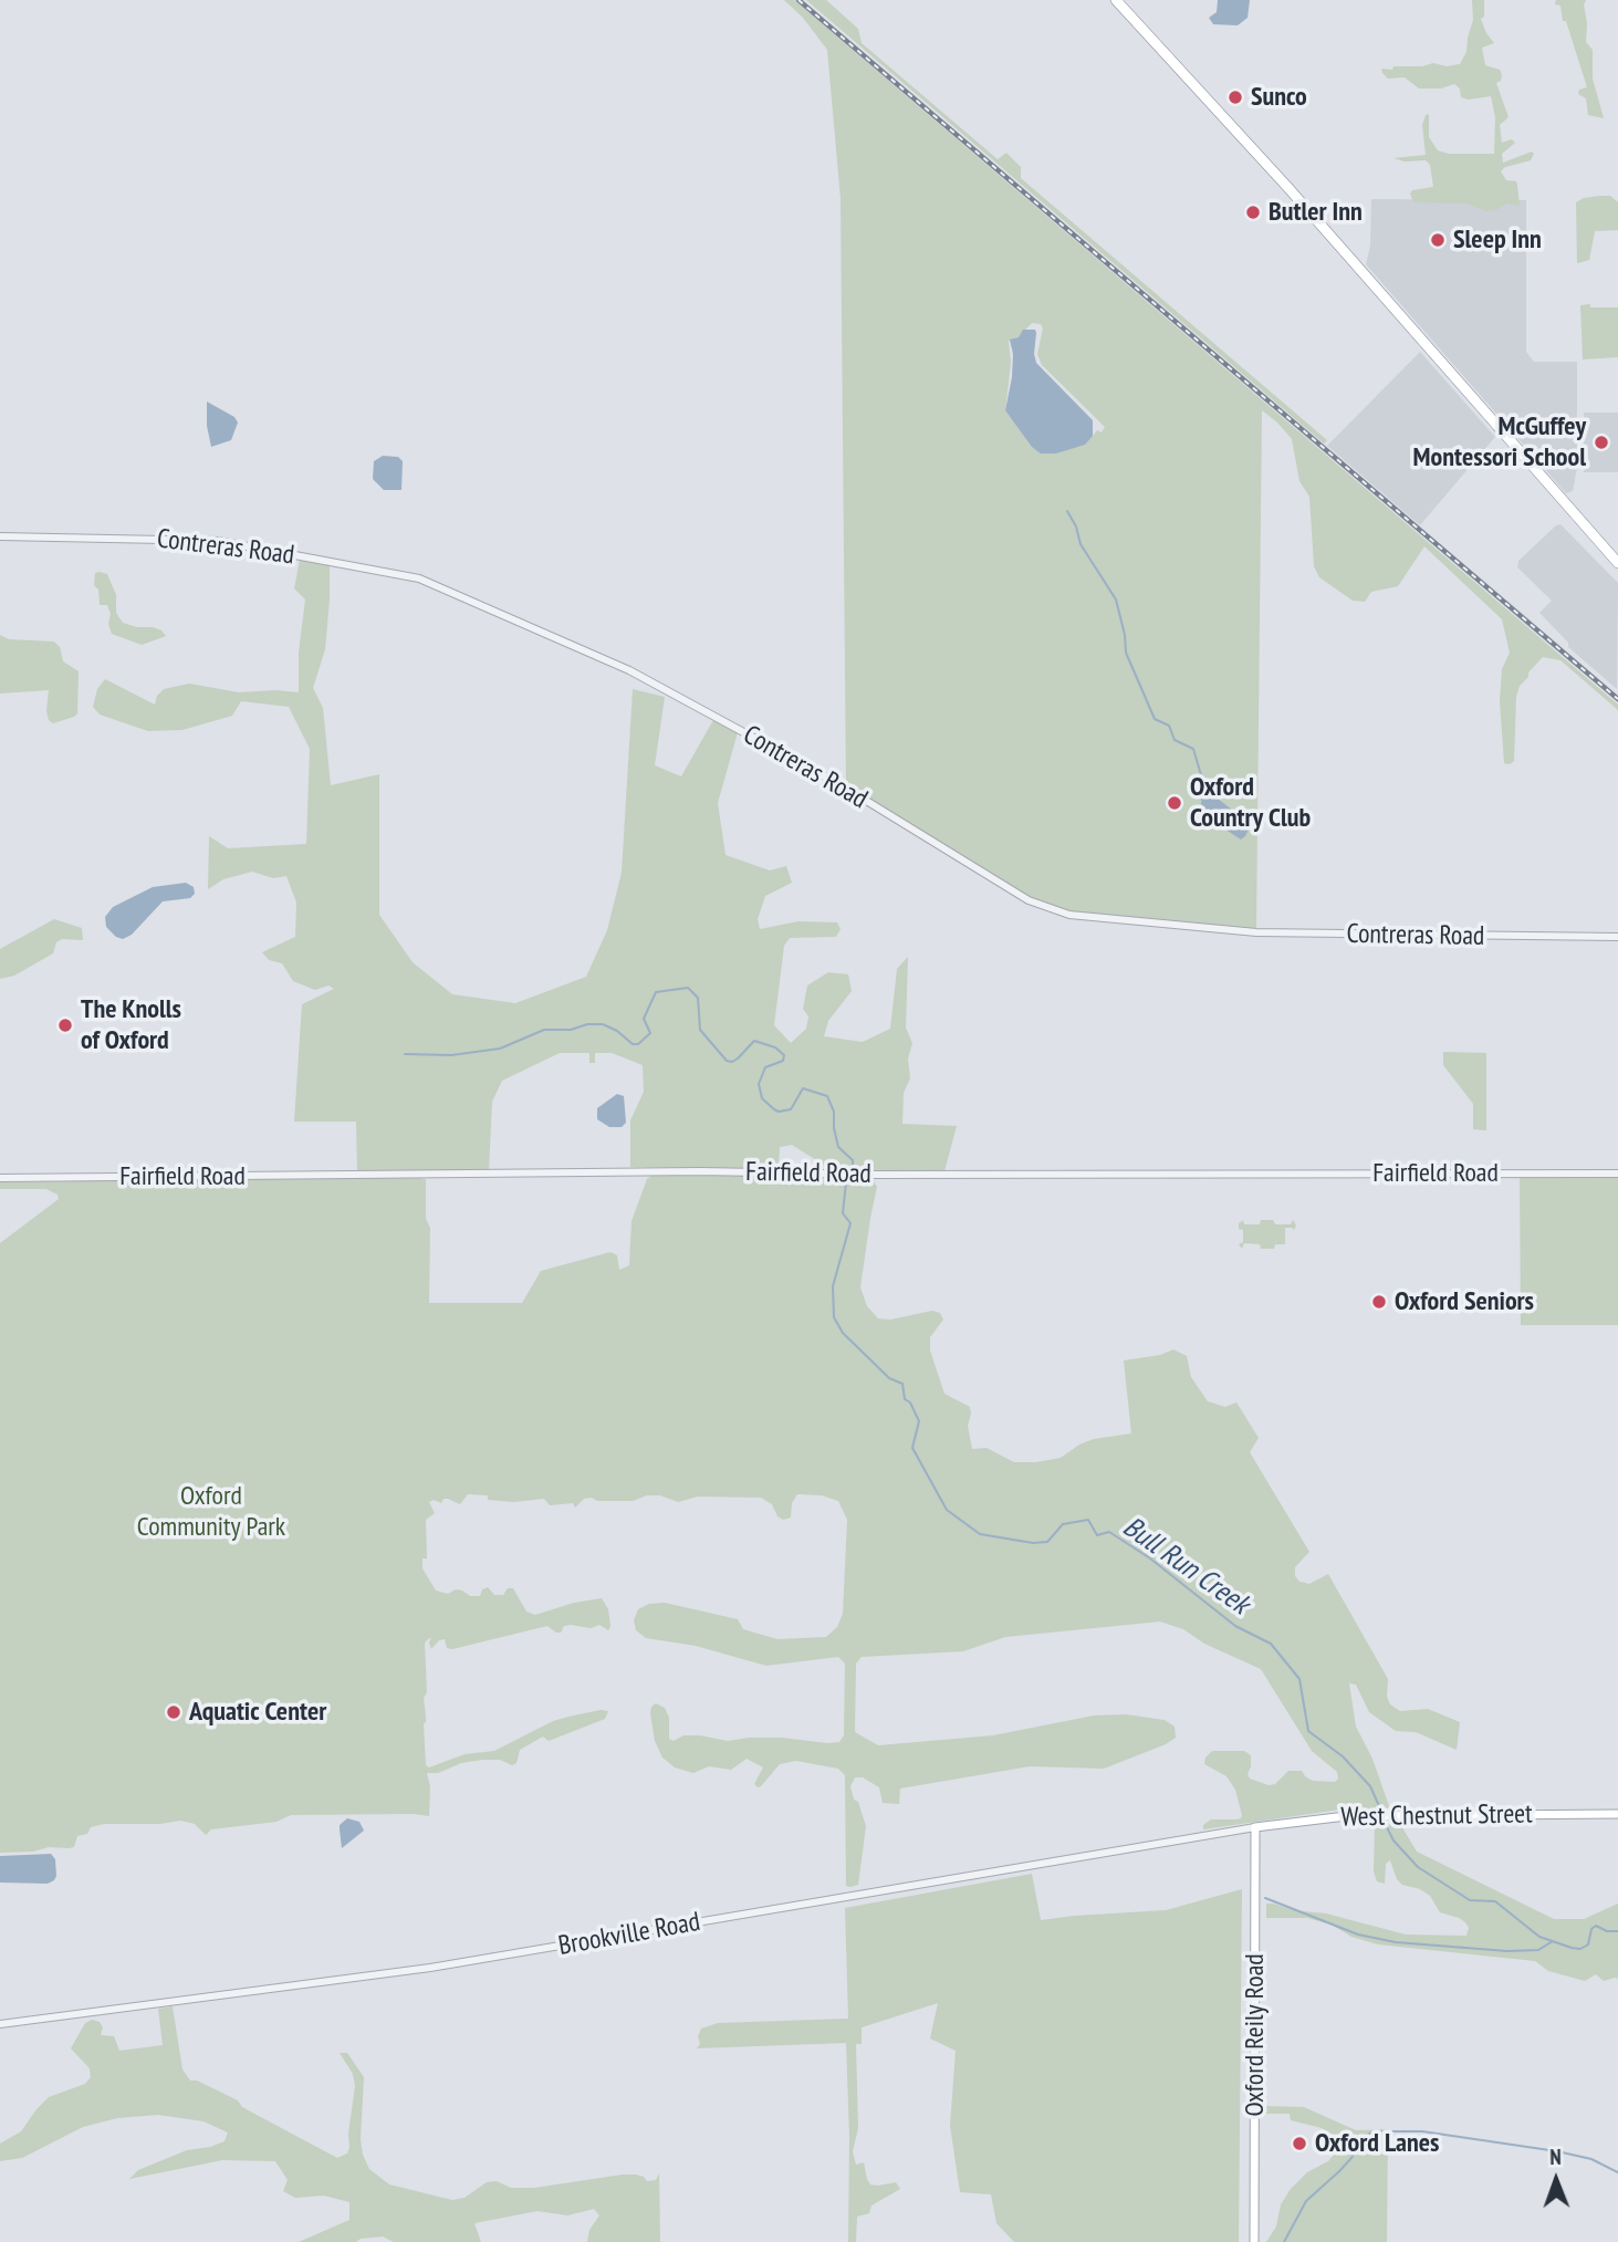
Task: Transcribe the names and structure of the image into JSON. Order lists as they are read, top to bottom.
{
  "streets": {
    "main road": ["West Chestnut Street", "Oxford Reily Road"],
    "street": ["Contreras Road", "Fairfield Road", "Brookville Road"]
  },
  "crossings": [
    ["West Chestnut Street", "Brookville Road"],
    ["West Chestnut Street", "Oxford Reily Road"],
    ["Brookville Road", "Oxford Reily Road"]
  ],
  "water": ["Bull Run Creek"],
  "parks": ["Oxford Community Park"],
  "places": [
    "Sunco",
    "Butler Inn",
    "Sleep Inn",
    "McGuffey Montessori School",
    "Oxford Country Club",
    "The Knolls of Oxford",
    "Oxford Seniors",
    "Aquatic Center",
    "Oxford Lanes"
  ],
  "north": "top"
}
